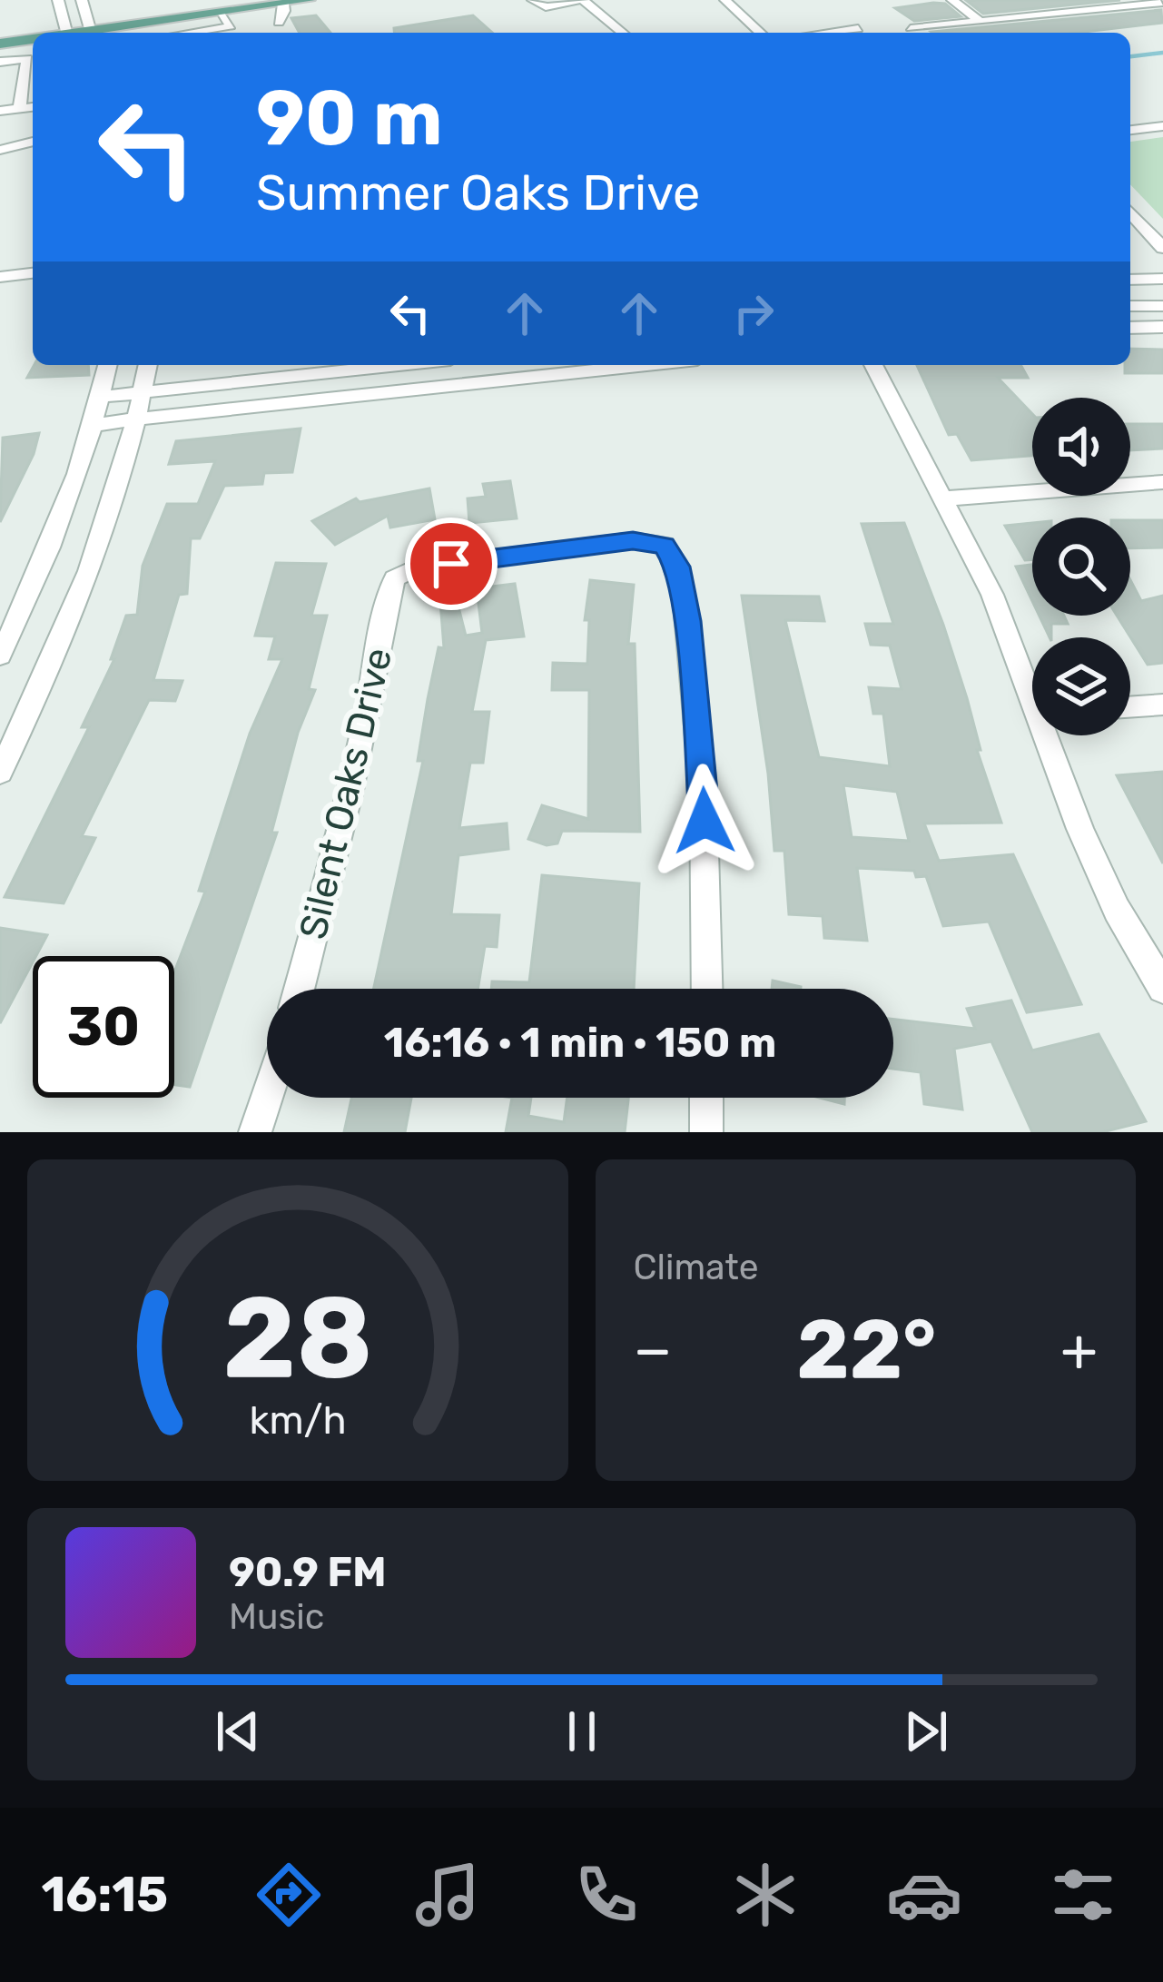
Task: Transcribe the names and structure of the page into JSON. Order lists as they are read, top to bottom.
{
  "streets": {
    "street": ["Silent Oaks Drive"]
  },
  "page": {
    "turn": ["90 m", "Summer Oaks Drive"],
    "limit": "30",
    "trip": "16:16 · 1 min · 150 m",
    "tile": "Climate",
    "heat": ["−", "22°", "+"],
    "song": ["90.9 FM", "Music"],
    "tabs": "16:15",
    "gauge": ["28", "km/h"]
  }
}
